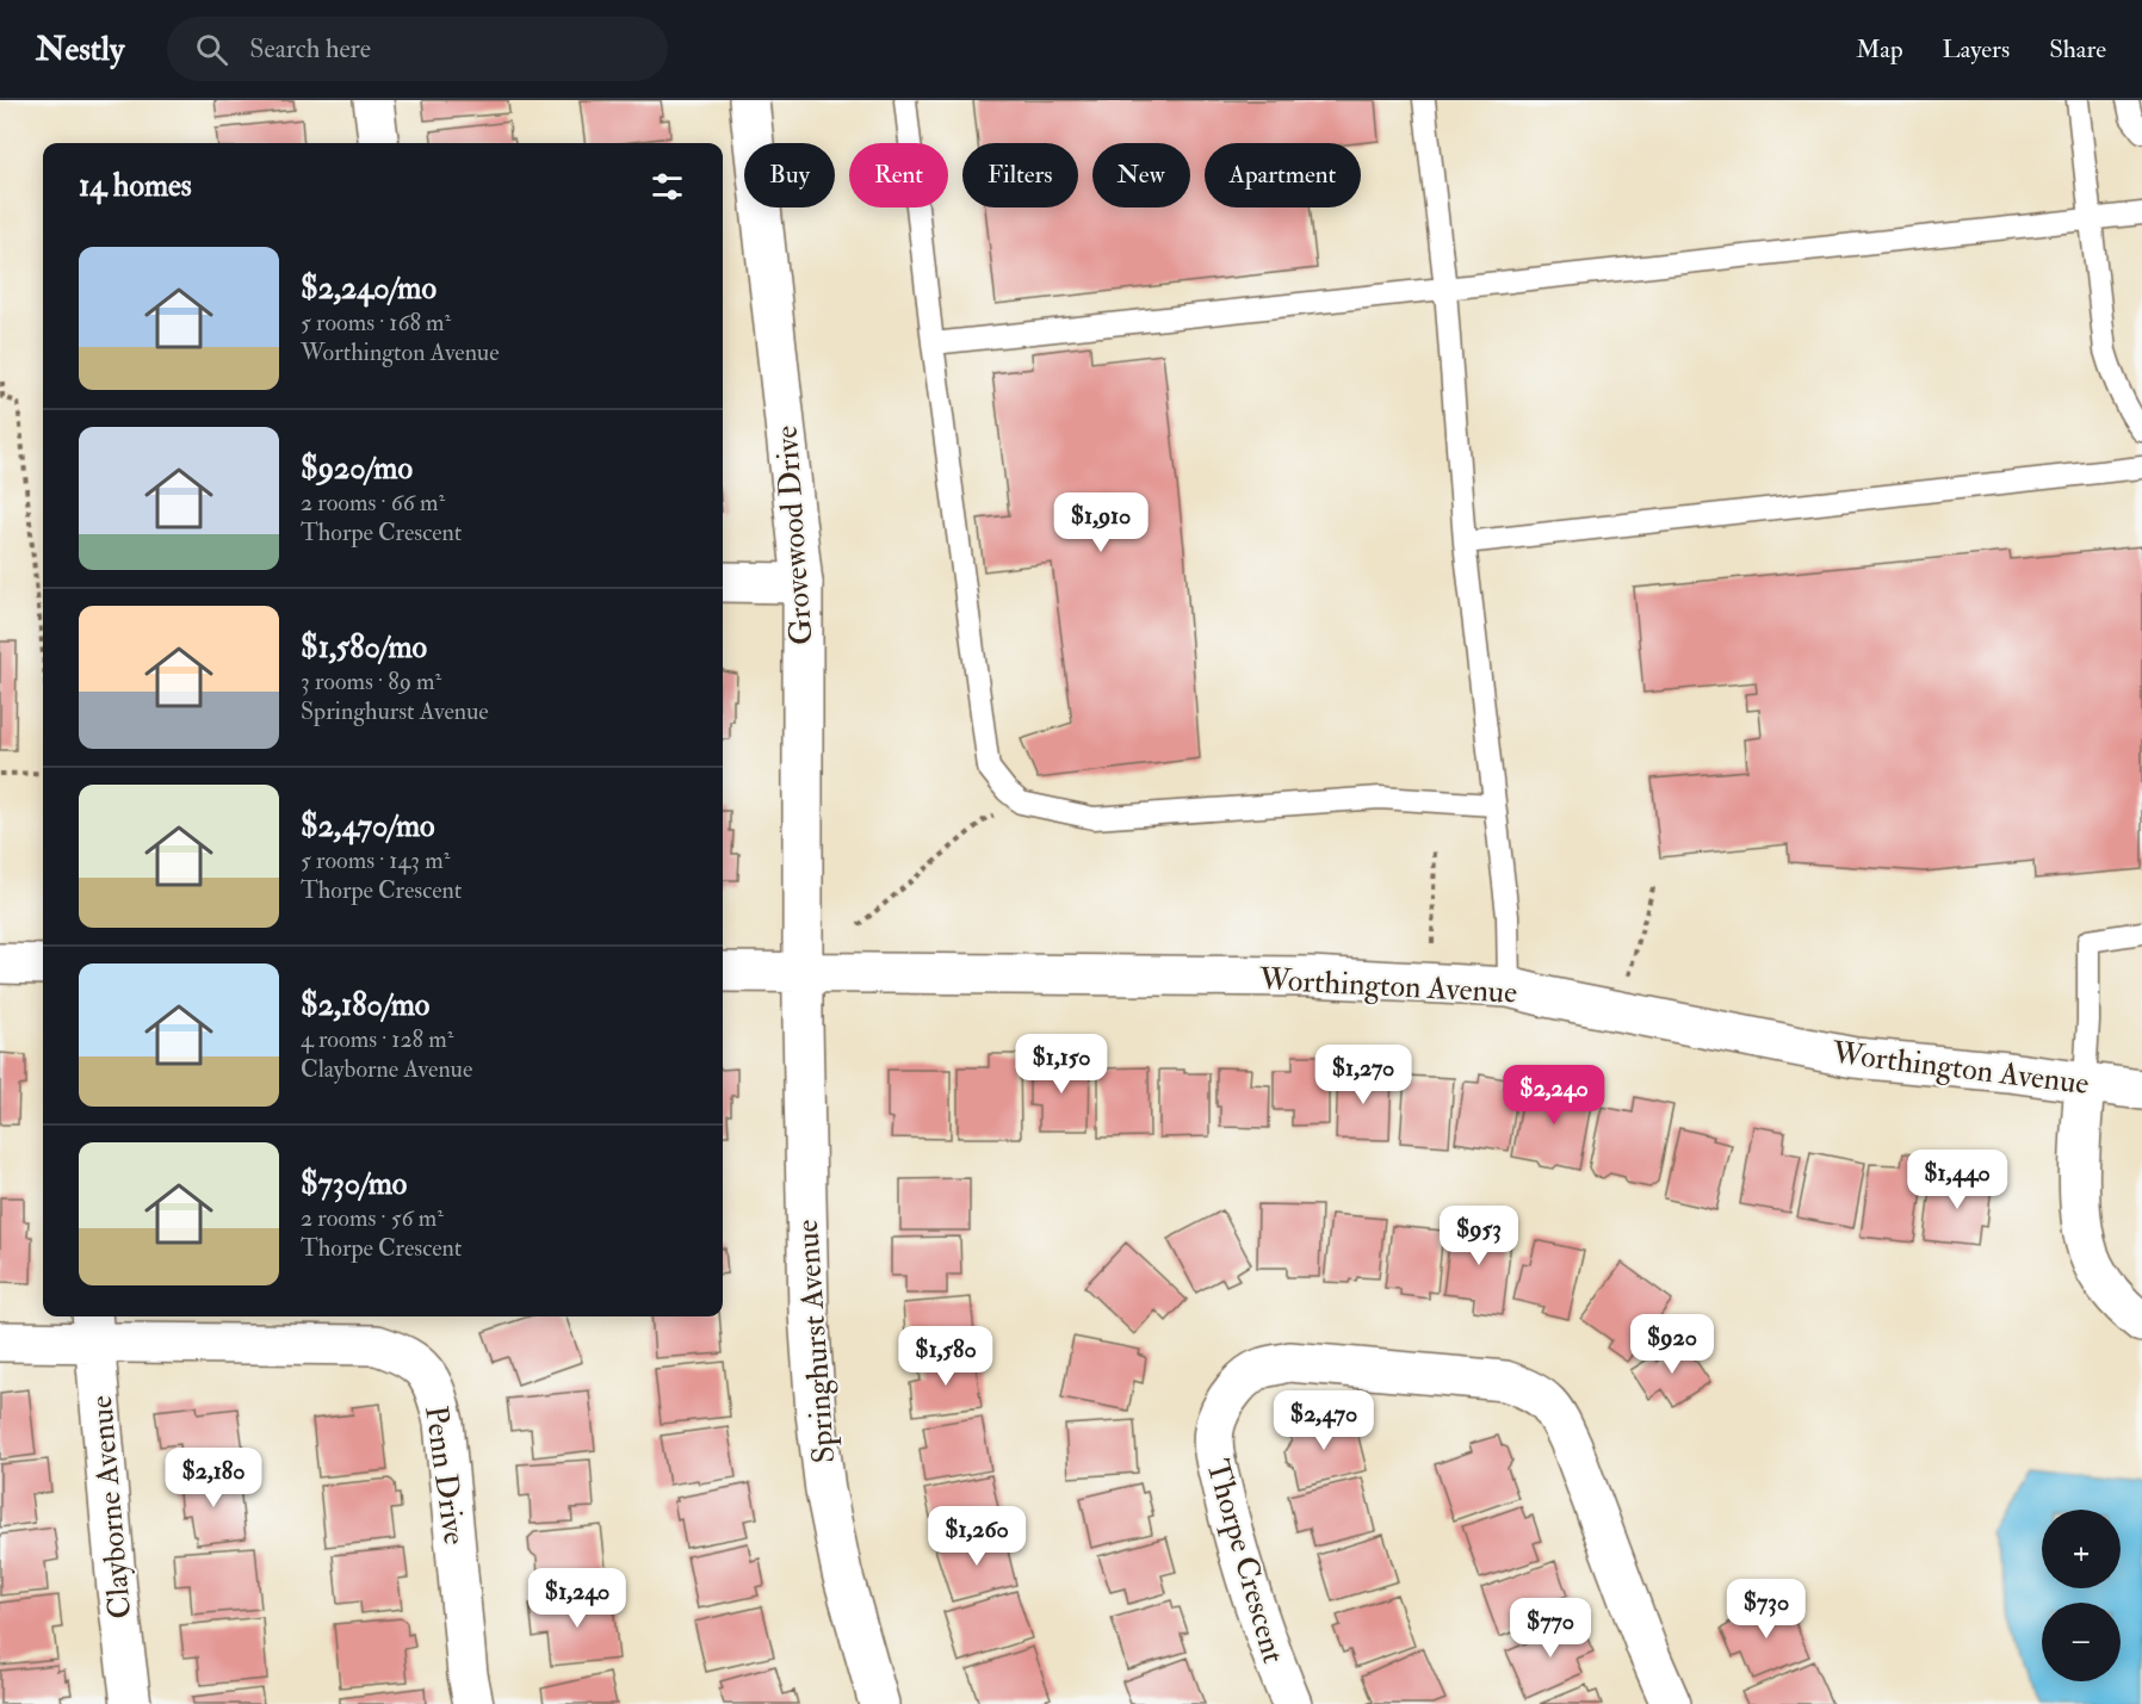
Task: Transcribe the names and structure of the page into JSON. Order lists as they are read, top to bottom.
{
  "streets": {
    "street": [
      "Grovewood Drive",
      "Worthington Avenue",
      "Springhurst Avenue",
      "Penn Drive",
      "Clayborne Avenue",
      "Thorpe Crescent"
    ]
  },
  "crossings": [
    ["Grovewood Drive", "Worthington Avenue"],
    ["Grovewood Drive", "Springhurst Avenue"],
    ["Worthington Avenue", "Springhurst Avenue"],
    ["Penn Drive", "Clayborne Avenue"]
  ],
  "page": {
    "header": "Nestly",
    "search": "Search here",
    "nav": ["Map", "Layers", "Share"],
    "chip": [
      "Buy",
      "Rent",
      "Filters",
      "New",
      "Apartment"
    ],
    "heading": "14 homes",
    "list": [
      {
        "name": "$2,240/mo",
        "note": "5 rooms · 168 m² · Worthington Avenue"
      },
      {
        "name": "$920/mo",
        "note": "2 rooms · 66 m² · Thorpe Crescent"
      },
      {
        "name": "$1,580/mo",
        "note": "3 rooms · 89 m² · Springhurst Avenue"
      },
      {
        "name": "$2,470/mo",
        "note": "5 rooms · 143 m² · Thorpe Crescent"
      },
      {
        "name": "$2,180/mo",
        "note": "4 rooms · 128 m² · Clayborne Avenue"
      },
      {
        "name": "$730/mo",
        "note": "2 rooms · 56 m² · Thorpe Crescent"
      }
    ],
    "price": [
      "$1,910",
      "$1,150",
      "$1,270",
      "$2,240",
      "$1,440",
      "$953",
      "$920",
      "$1,580",
      "$2,470",
      "$2,180",
      "$1,260",
      "$1,240",
      "$730",
      "$770"
    ],
    "map_buttons": ["+", "−"]
  }
}
